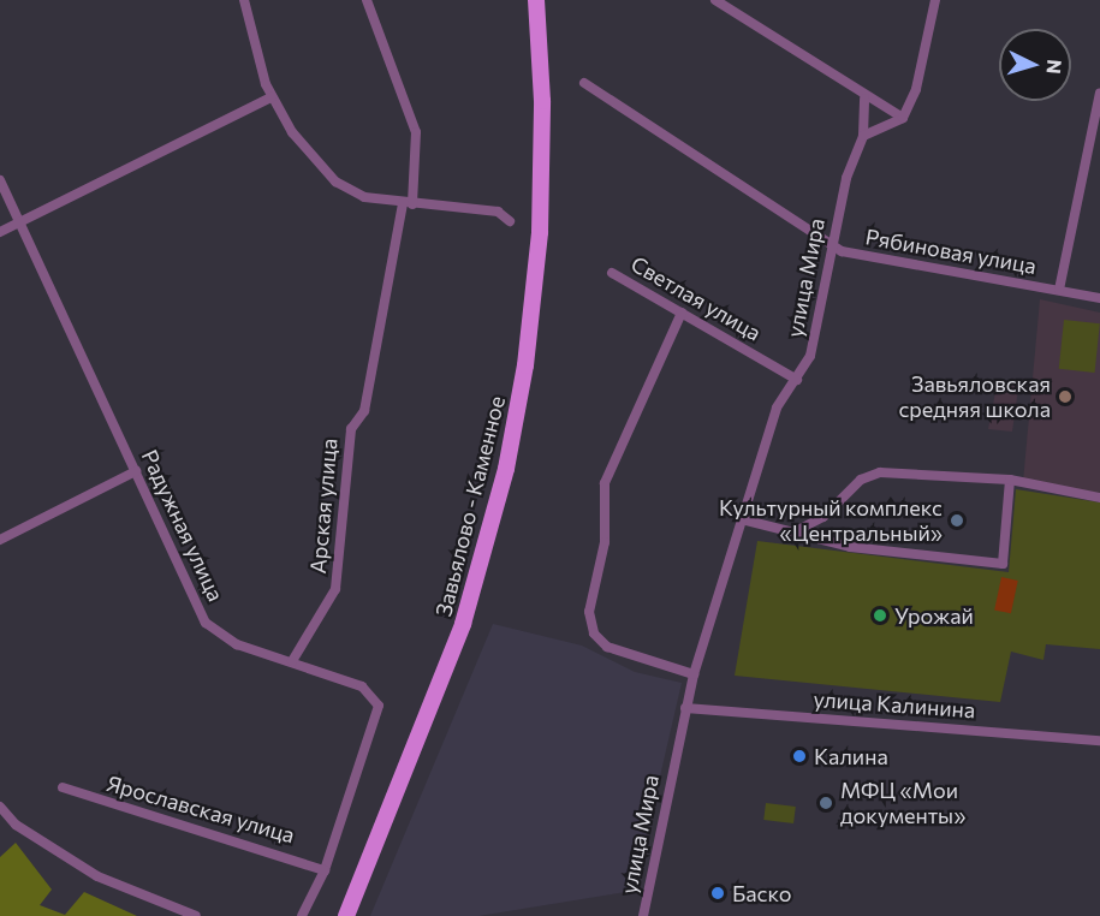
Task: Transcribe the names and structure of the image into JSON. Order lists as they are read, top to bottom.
{
  "streets": {
    "main road": ["Завьялово - Каменное"],
    "street": [
      "Рябиновая улица",
      "улица Мира",
      "Светлая улица",
      "Арская улица",
      "Радужная улица",
      "улица Калинина",
      "Ярославская улица"
    ]
  },
  "crossings": [
    ["Рябиновая улица", "улица Мира"],
    ["улица Мира", "Светлая улица"],
    ["улица Мира", "улица Калинина"],
    ["Арская улица", "Радужная улица"],
    ["Радужная улица", "Ярославская улица"]
  ],
  "places": [
    "Завьяловская средняя школа",
    "Культурный комплекс «Центральный»",
    "Урожай",
    "Калина",
    "МФЦ «Мои документы»",
    "Баско"
  ],
  "north": "right"
}
